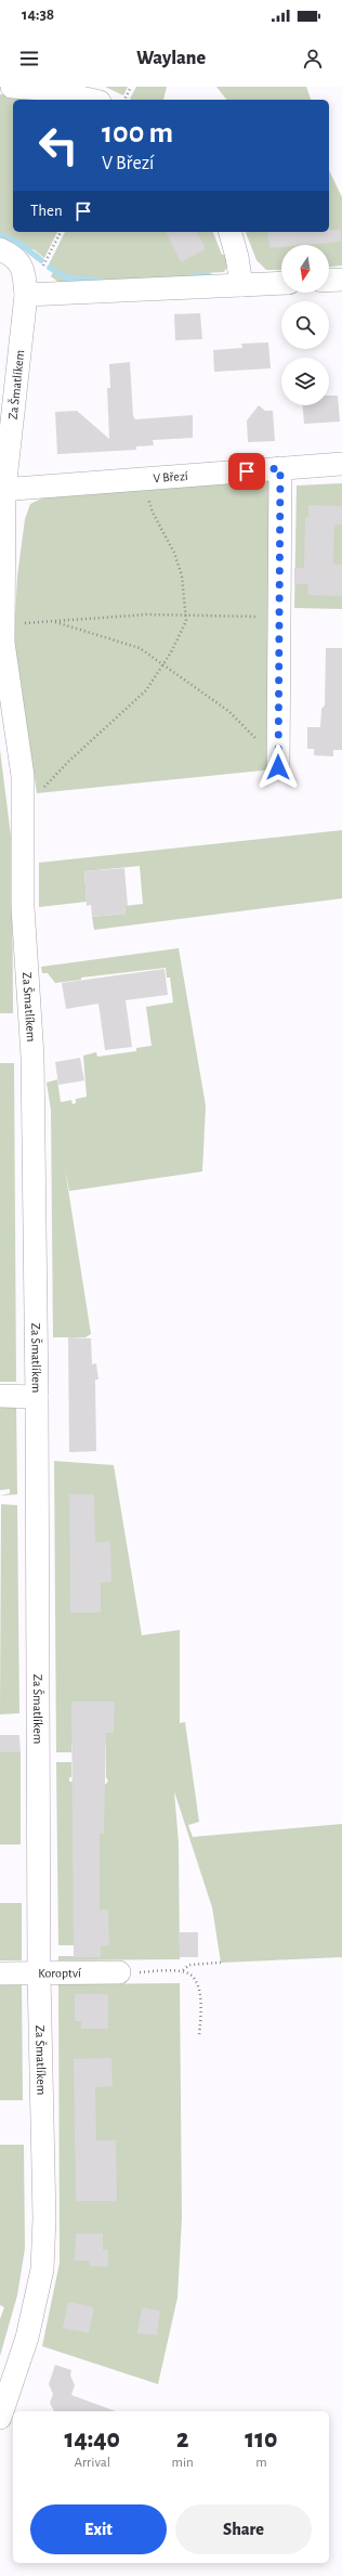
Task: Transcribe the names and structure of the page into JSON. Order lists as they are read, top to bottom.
{
  "streets": {
    "street": ["Za Šmatlíkem", "V Březí", "Koroptví"]
  },
  "crossings": [
    ["Za Šmatlíkem", "V Březí"],
    ["Za Šmatlíkem", "Koroptví"]
  ],
  "north": "bottom",
  "page": {
    "status": "14:38",
    "header": "Waylane",
    "turn": ["100 m", "V Březí"],
    "then": "Then",
    "eta": [
      "14:40",
      "Arrival",
      "2",
      "min",
      "110",
      "m"
    ],
    "buttons": ["Exit", "Share"]
  }
}
